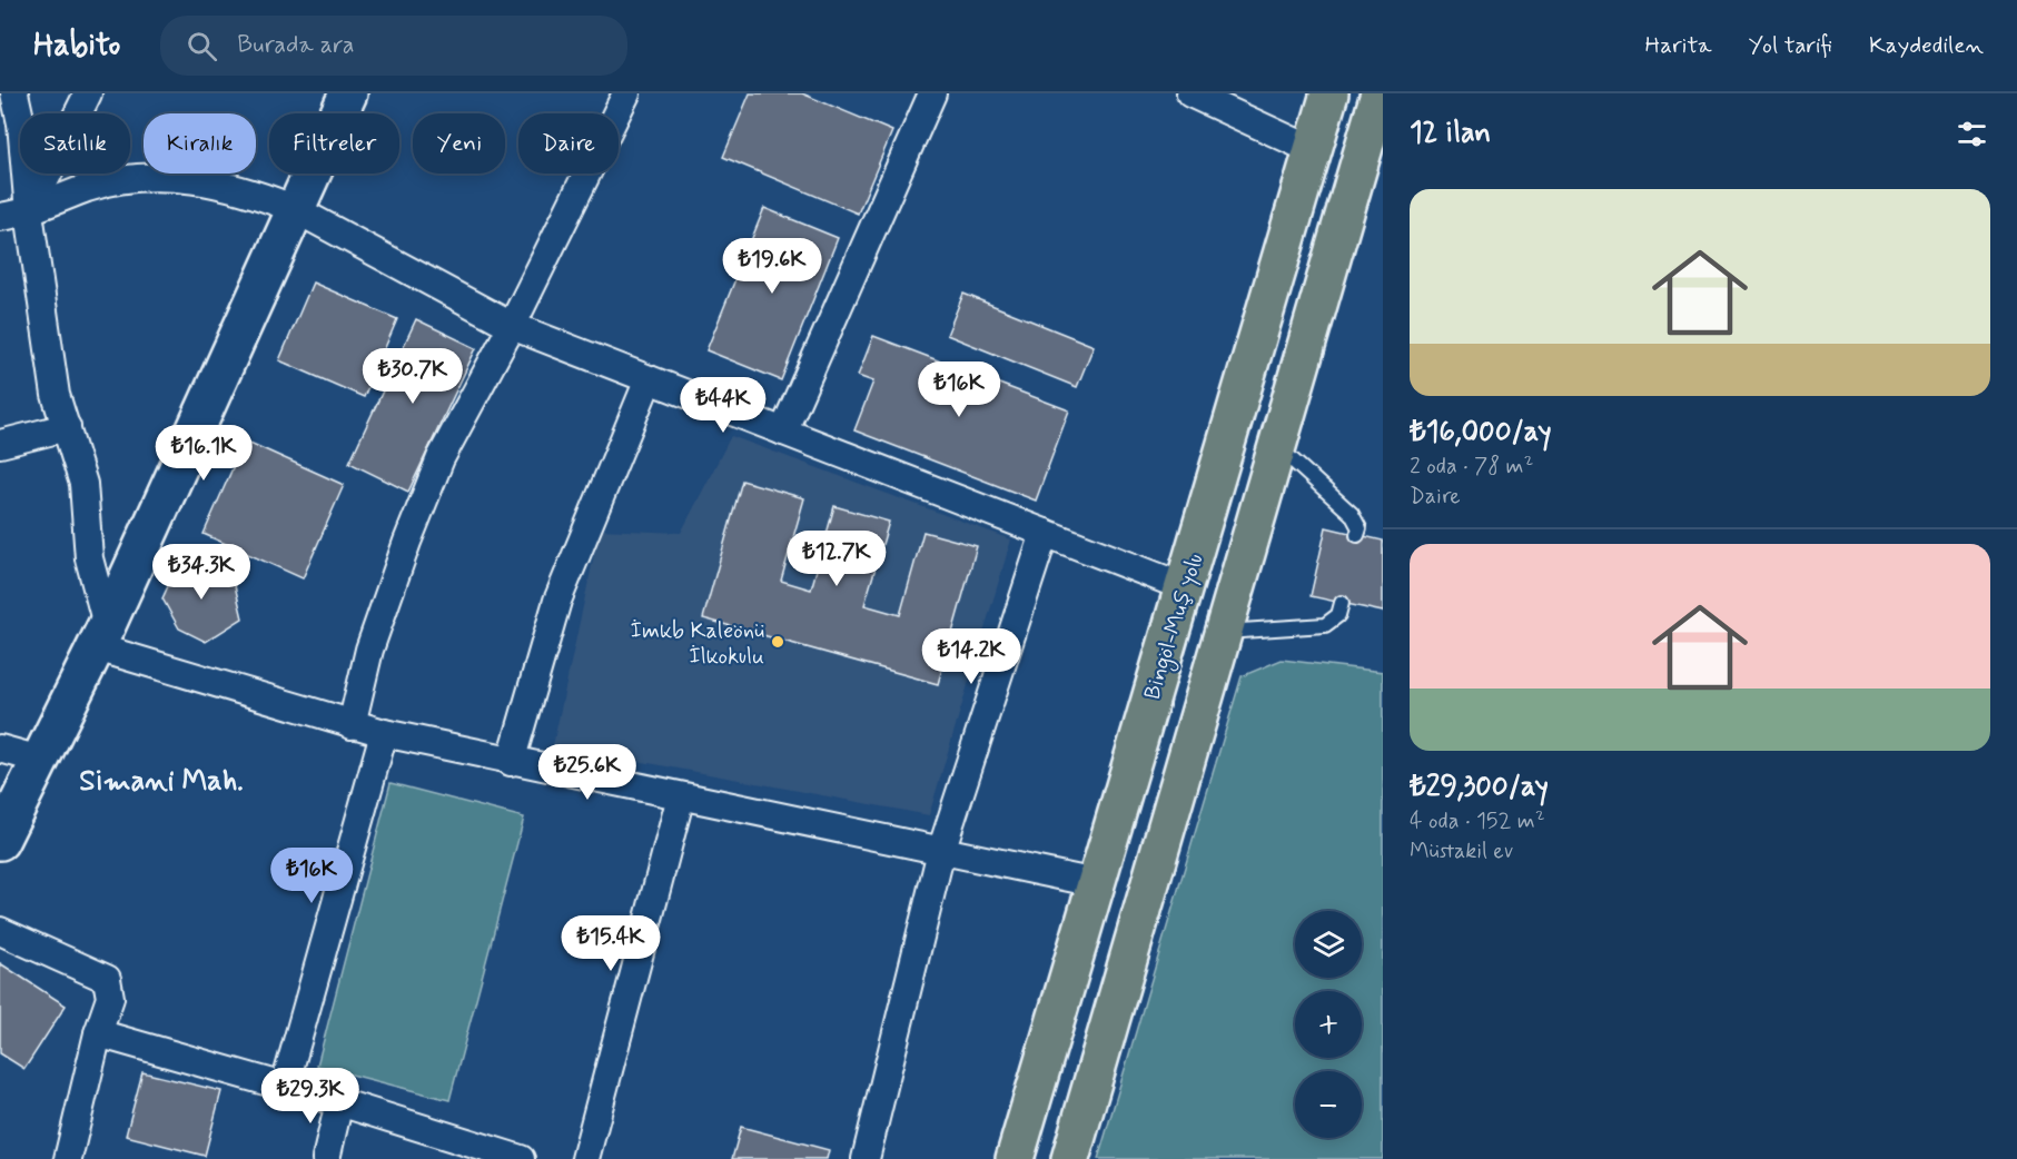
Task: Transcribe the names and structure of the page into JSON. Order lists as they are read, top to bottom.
{
  "streets": {
    "highway": ["Bingöl-Muş yolu"]
  },
  "districts": ["Simani Mah."],
  "places": ["İmkb Kaleönü İlkokulu"],
  "page": {
    "header": "Habito",
    "search": "Burada ara",
    "nav": ["Harita", "Yol tarifi", "Kaydedilen"],
    "heading": "12 ilan",
    "chip": [
      "Satılık",
      "Kiralık",
      "Filtreler",
      "Yeni",
      "Daire"
    ],
    "list": [
      {
        "name": "₺16,000/ay",
        "note": "2 oda · 78 m² · Daire"
      },
      {
        "name": "₺29,300/ay",
        "note": "4 oda · 152 m² · Müstakil ev"
      }
    ],
    "price": [
      "₺19.6K",
      "₺30.7K",
      "₺16K",
      "₺44K",
      "₺16.1K",
      "₺12.7K",
      "₺34.3K",
      "₺14.2K",
      "₺25.6K",
      "₺16K",
      "₺15.4K",
      "₺29.3K"
    ],
    "map_buttons": ["+", "−"]
  }
}
